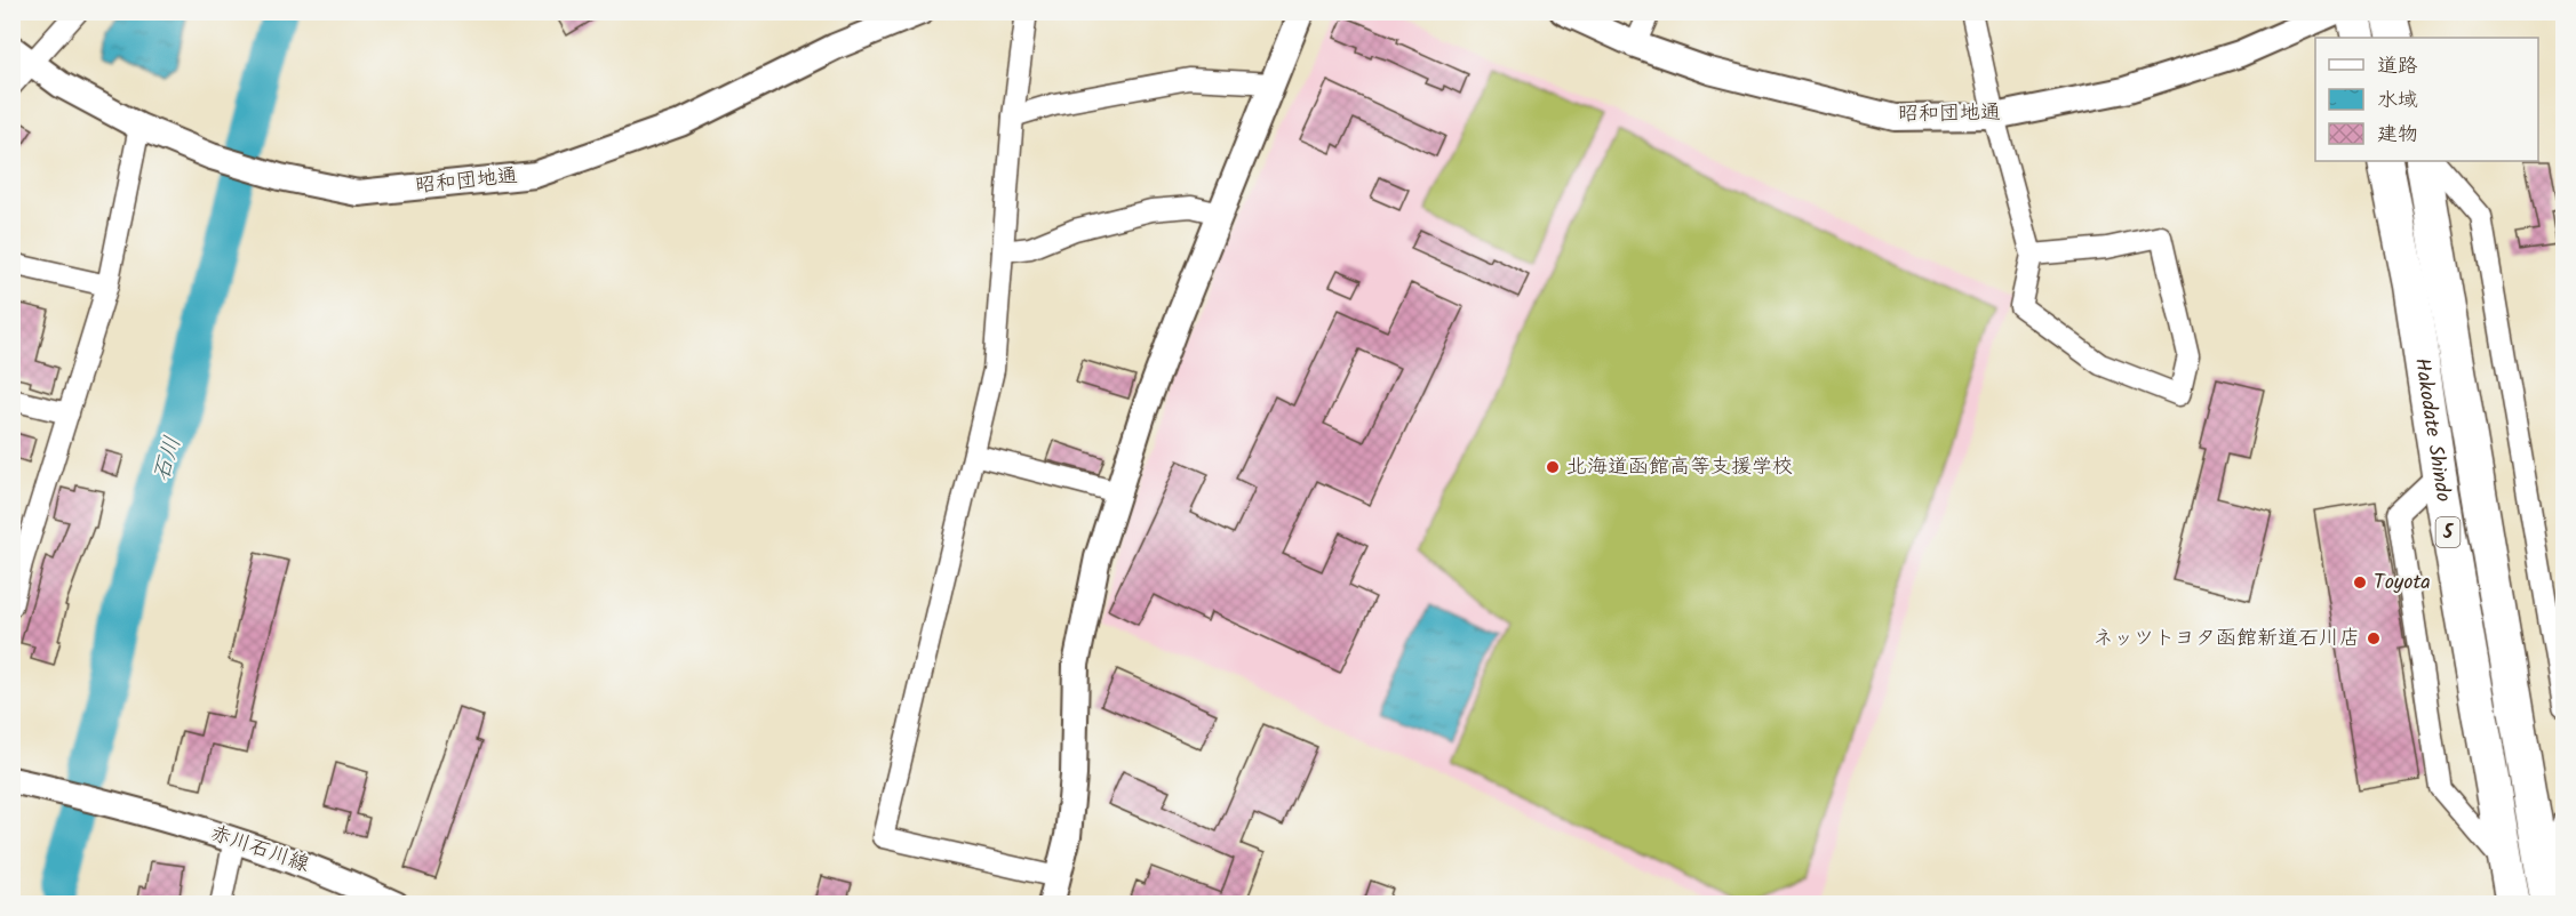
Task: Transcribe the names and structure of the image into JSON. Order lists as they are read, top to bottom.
{
  "streets": {
    "highway": ["Hakodate Shindo", "5"],
    "street": ["昭和団地通", "赤川石川線"]
  },
  "water": ["石川"],
  "places": ["北海道函館高等支援学校", "Toyota", "ネッツトヨタ函館新道石川店"],
  "legend": ["道路", "水域", "建物"]
}
